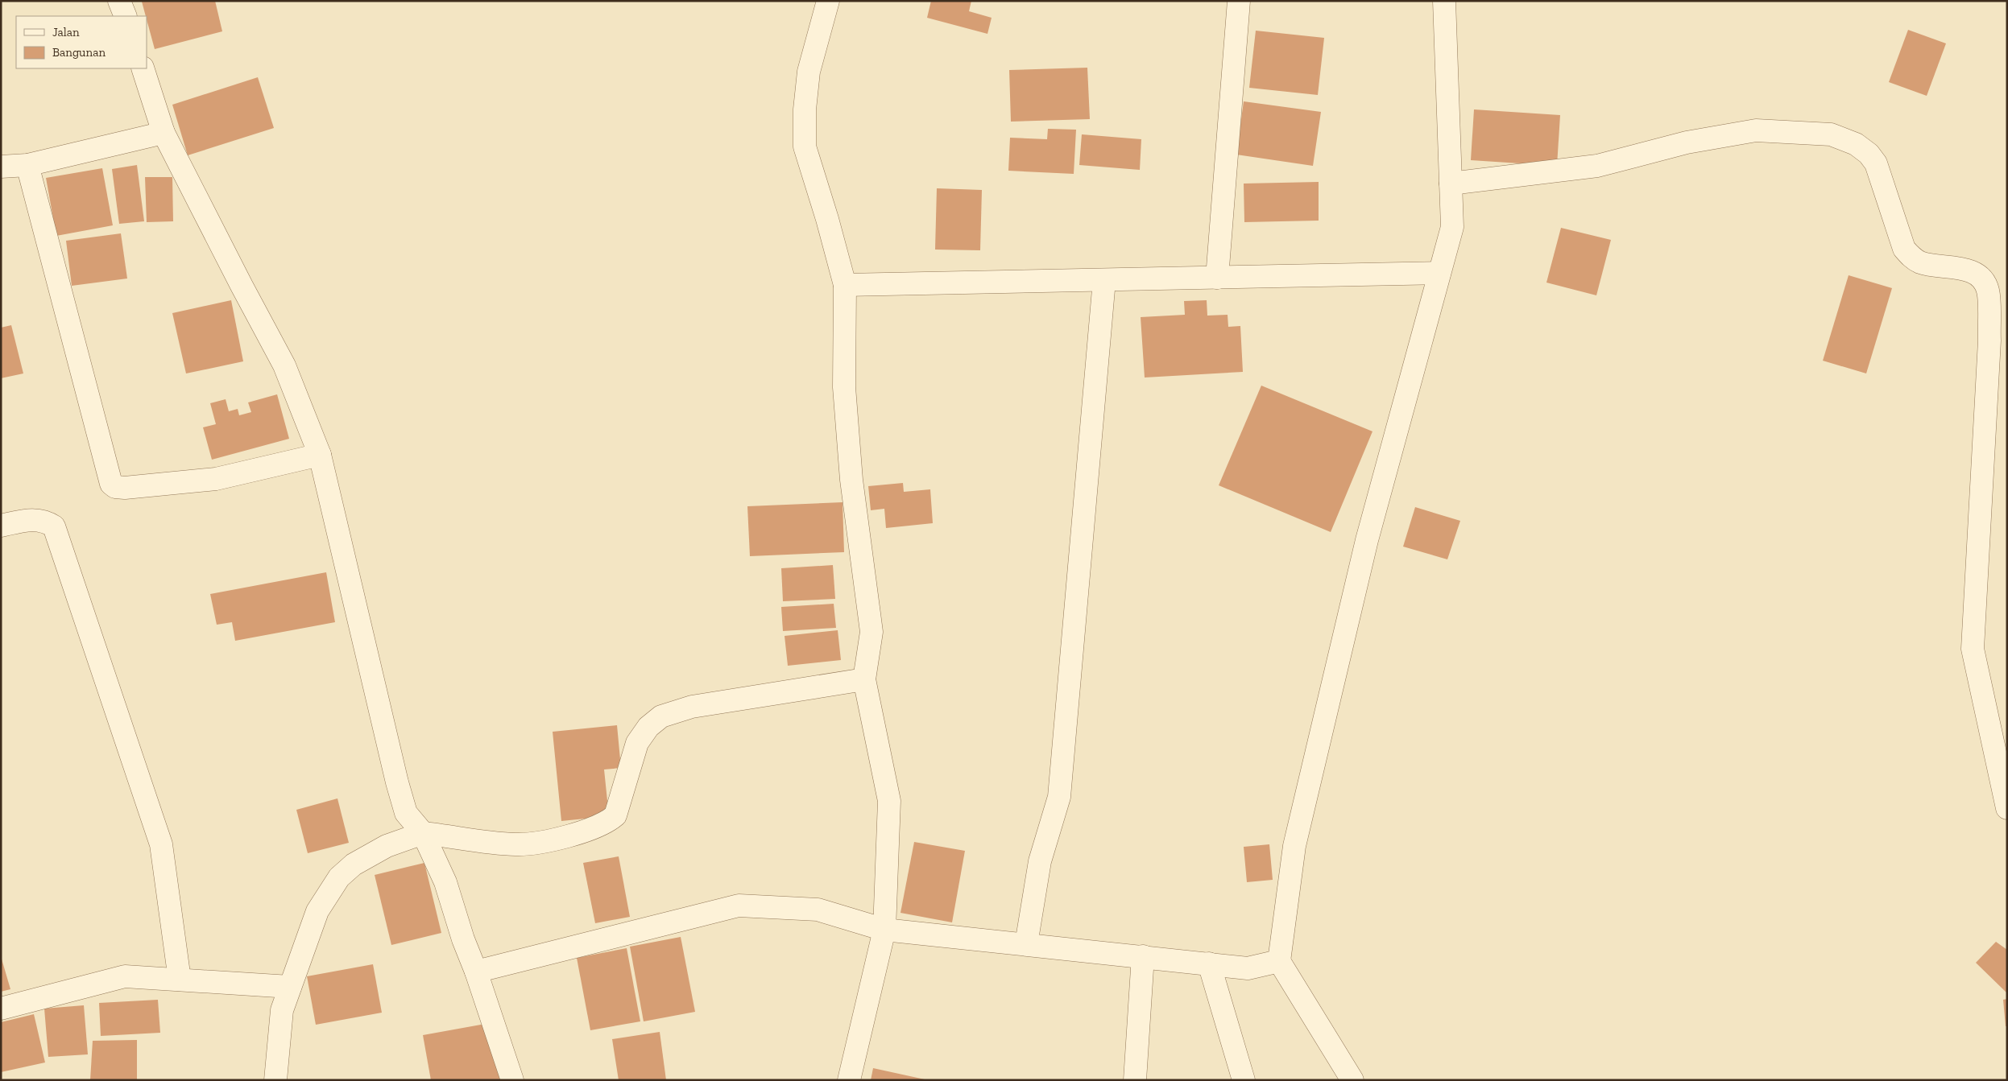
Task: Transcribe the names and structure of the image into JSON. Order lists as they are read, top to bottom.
{
  "legend": ["Jalan", "Bangunan"]
}
